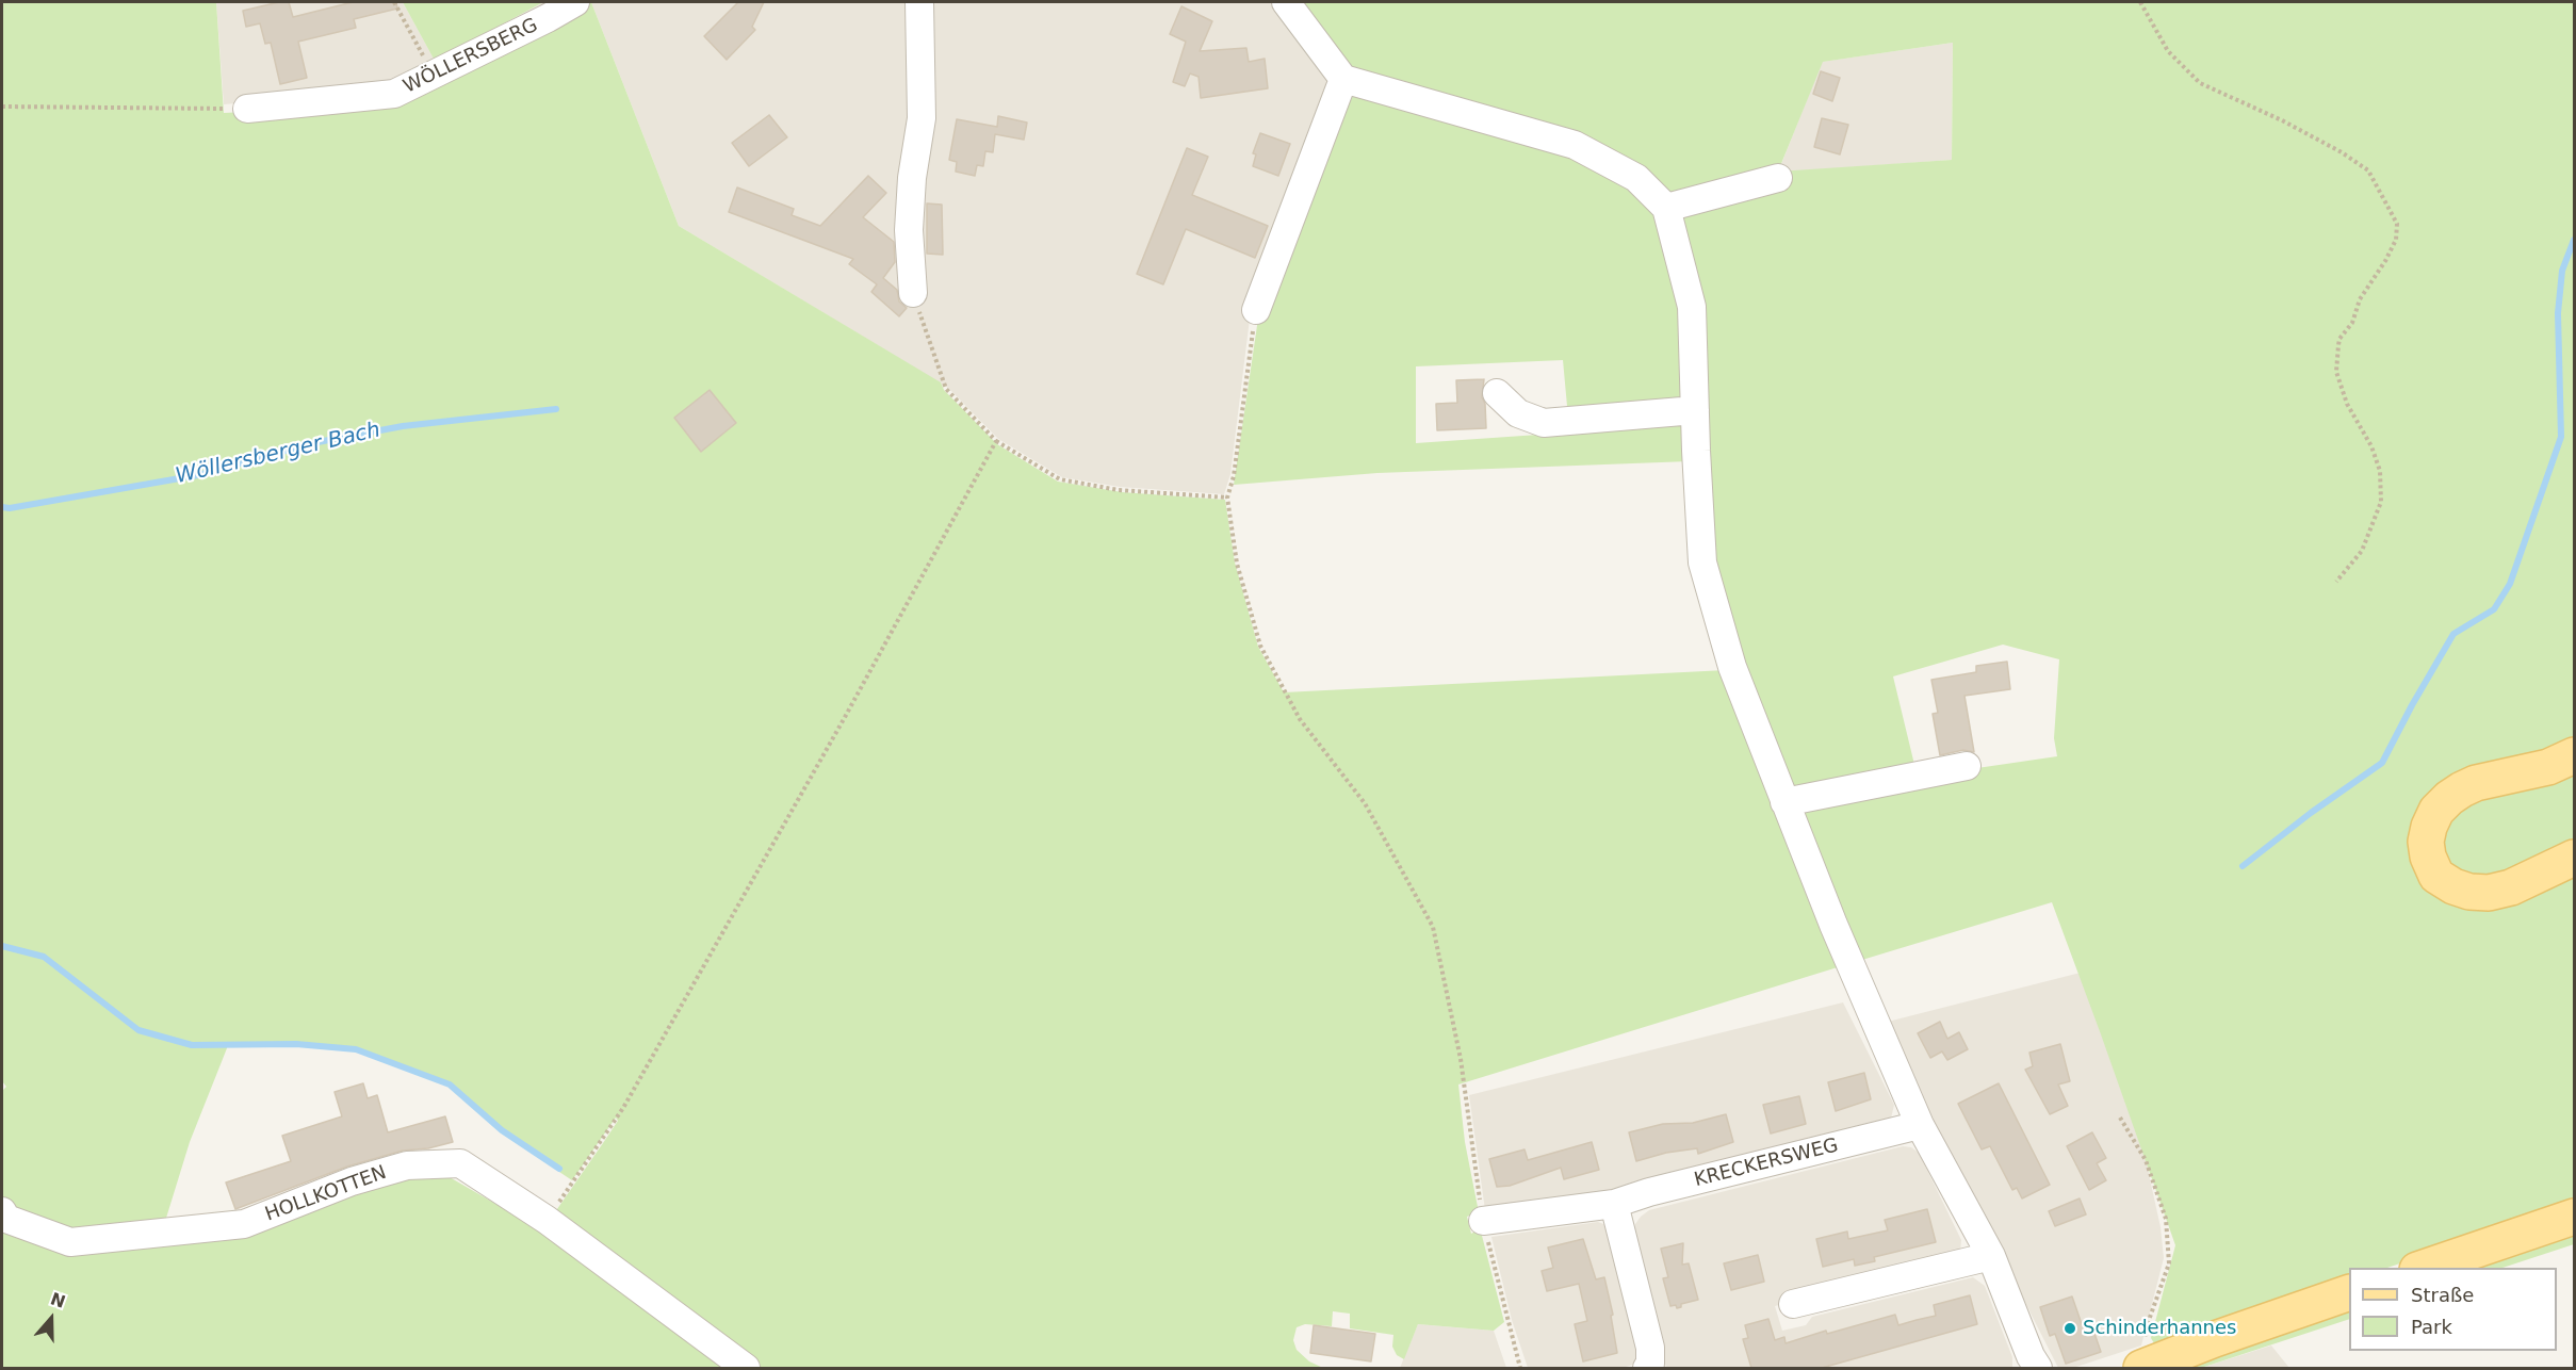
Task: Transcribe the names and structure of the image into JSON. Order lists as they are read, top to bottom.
{
  "streets": {
    "street": ["WÖLLERSBERG", "KRECKERSWEG", "HOLLKOTTEN"]
  },
  "water": ["Wöllersberger Bach"],
  "places": ["Schinderhannes"],
  "legend": ["Straße", "Park"],
  "north": "top"
}
